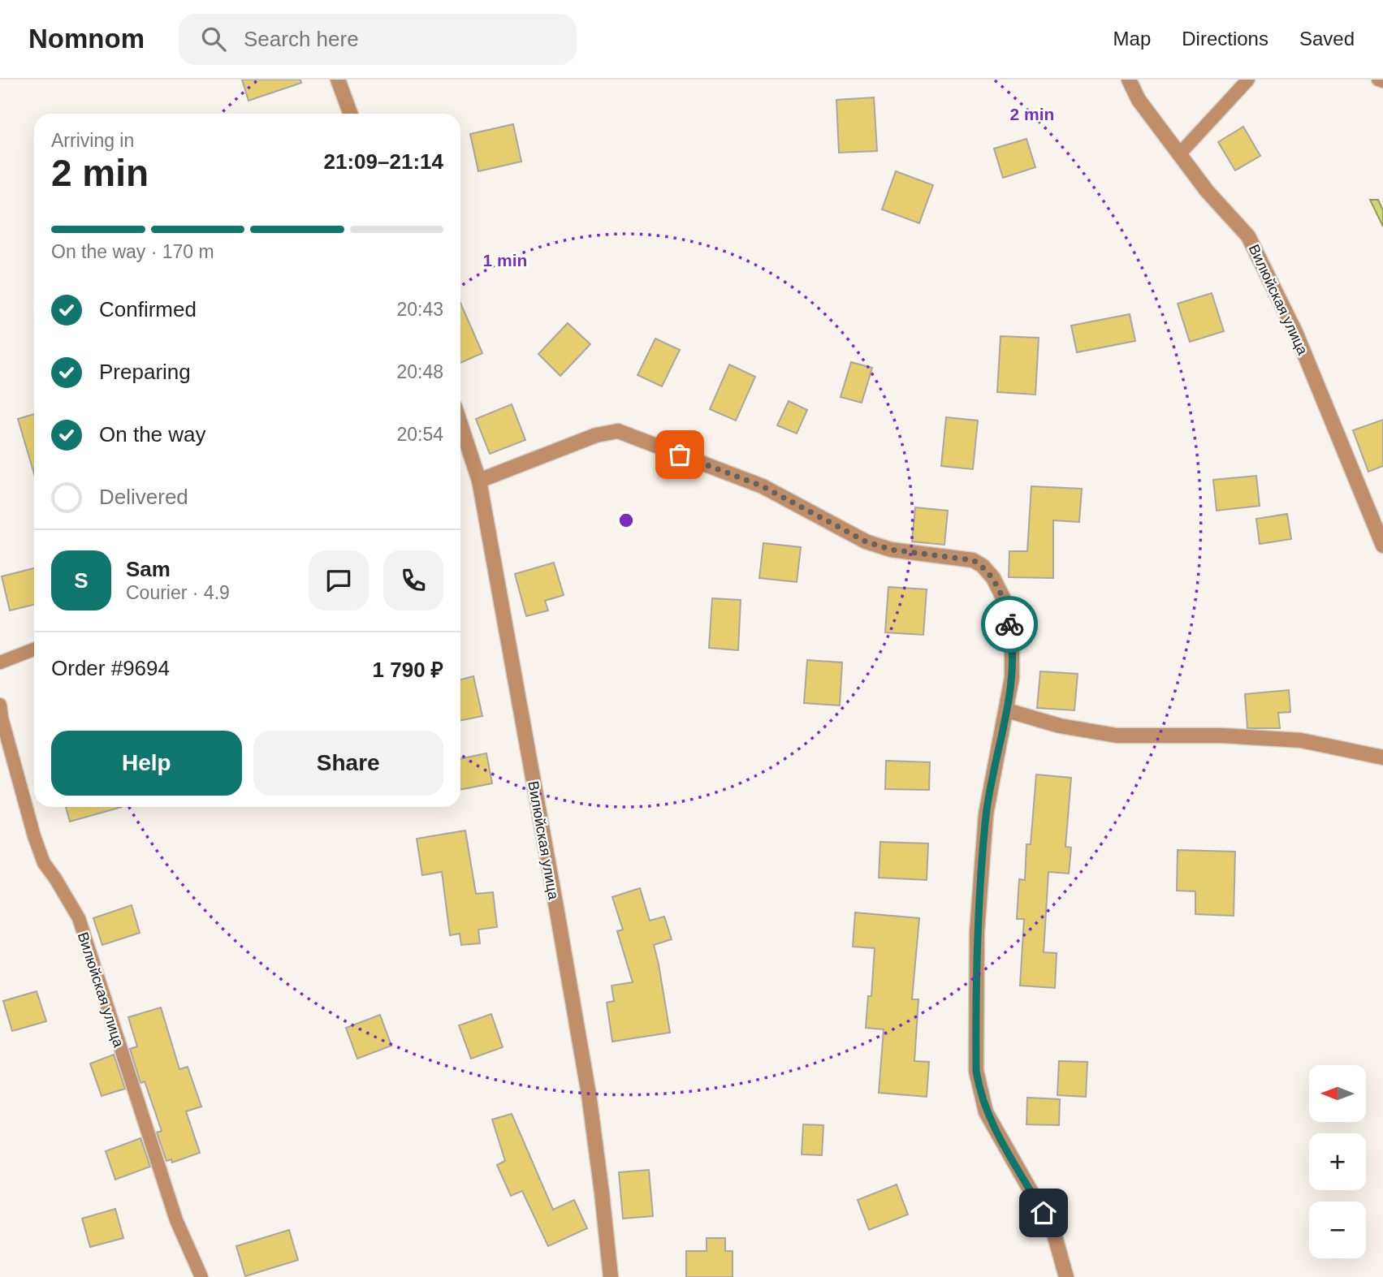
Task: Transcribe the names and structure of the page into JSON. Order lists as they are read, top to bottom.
{
  "streets": {
    "street": ["Вилюйская улица"]
  },
  "north": "left",
  "page": {
    "header": "Nomnom",
    "search": "Search here",
    "nav": ["Map", "Directions", "Saved"],
    "heading": ["2 min", "Arriving in", "21:09–21:14"],
    "panel": [
      "Sam",
      "Courier · 4.9",
      "Order #9694",
      "1 790 ₽"
    ],
    "bar": "On the way · 170 m",
    "list": [
      ["Confirmed", "20:43"],
      ["Preparing", "20:48"],
      ["On the way", "20:54"],
      "Delivered"
    ],
    "round": "S",
    "buttons": ["Help", "Share"],
    "map_buttons": ["+", "−"]
  },
  "rings": ["2 min", "1 min"]
}
